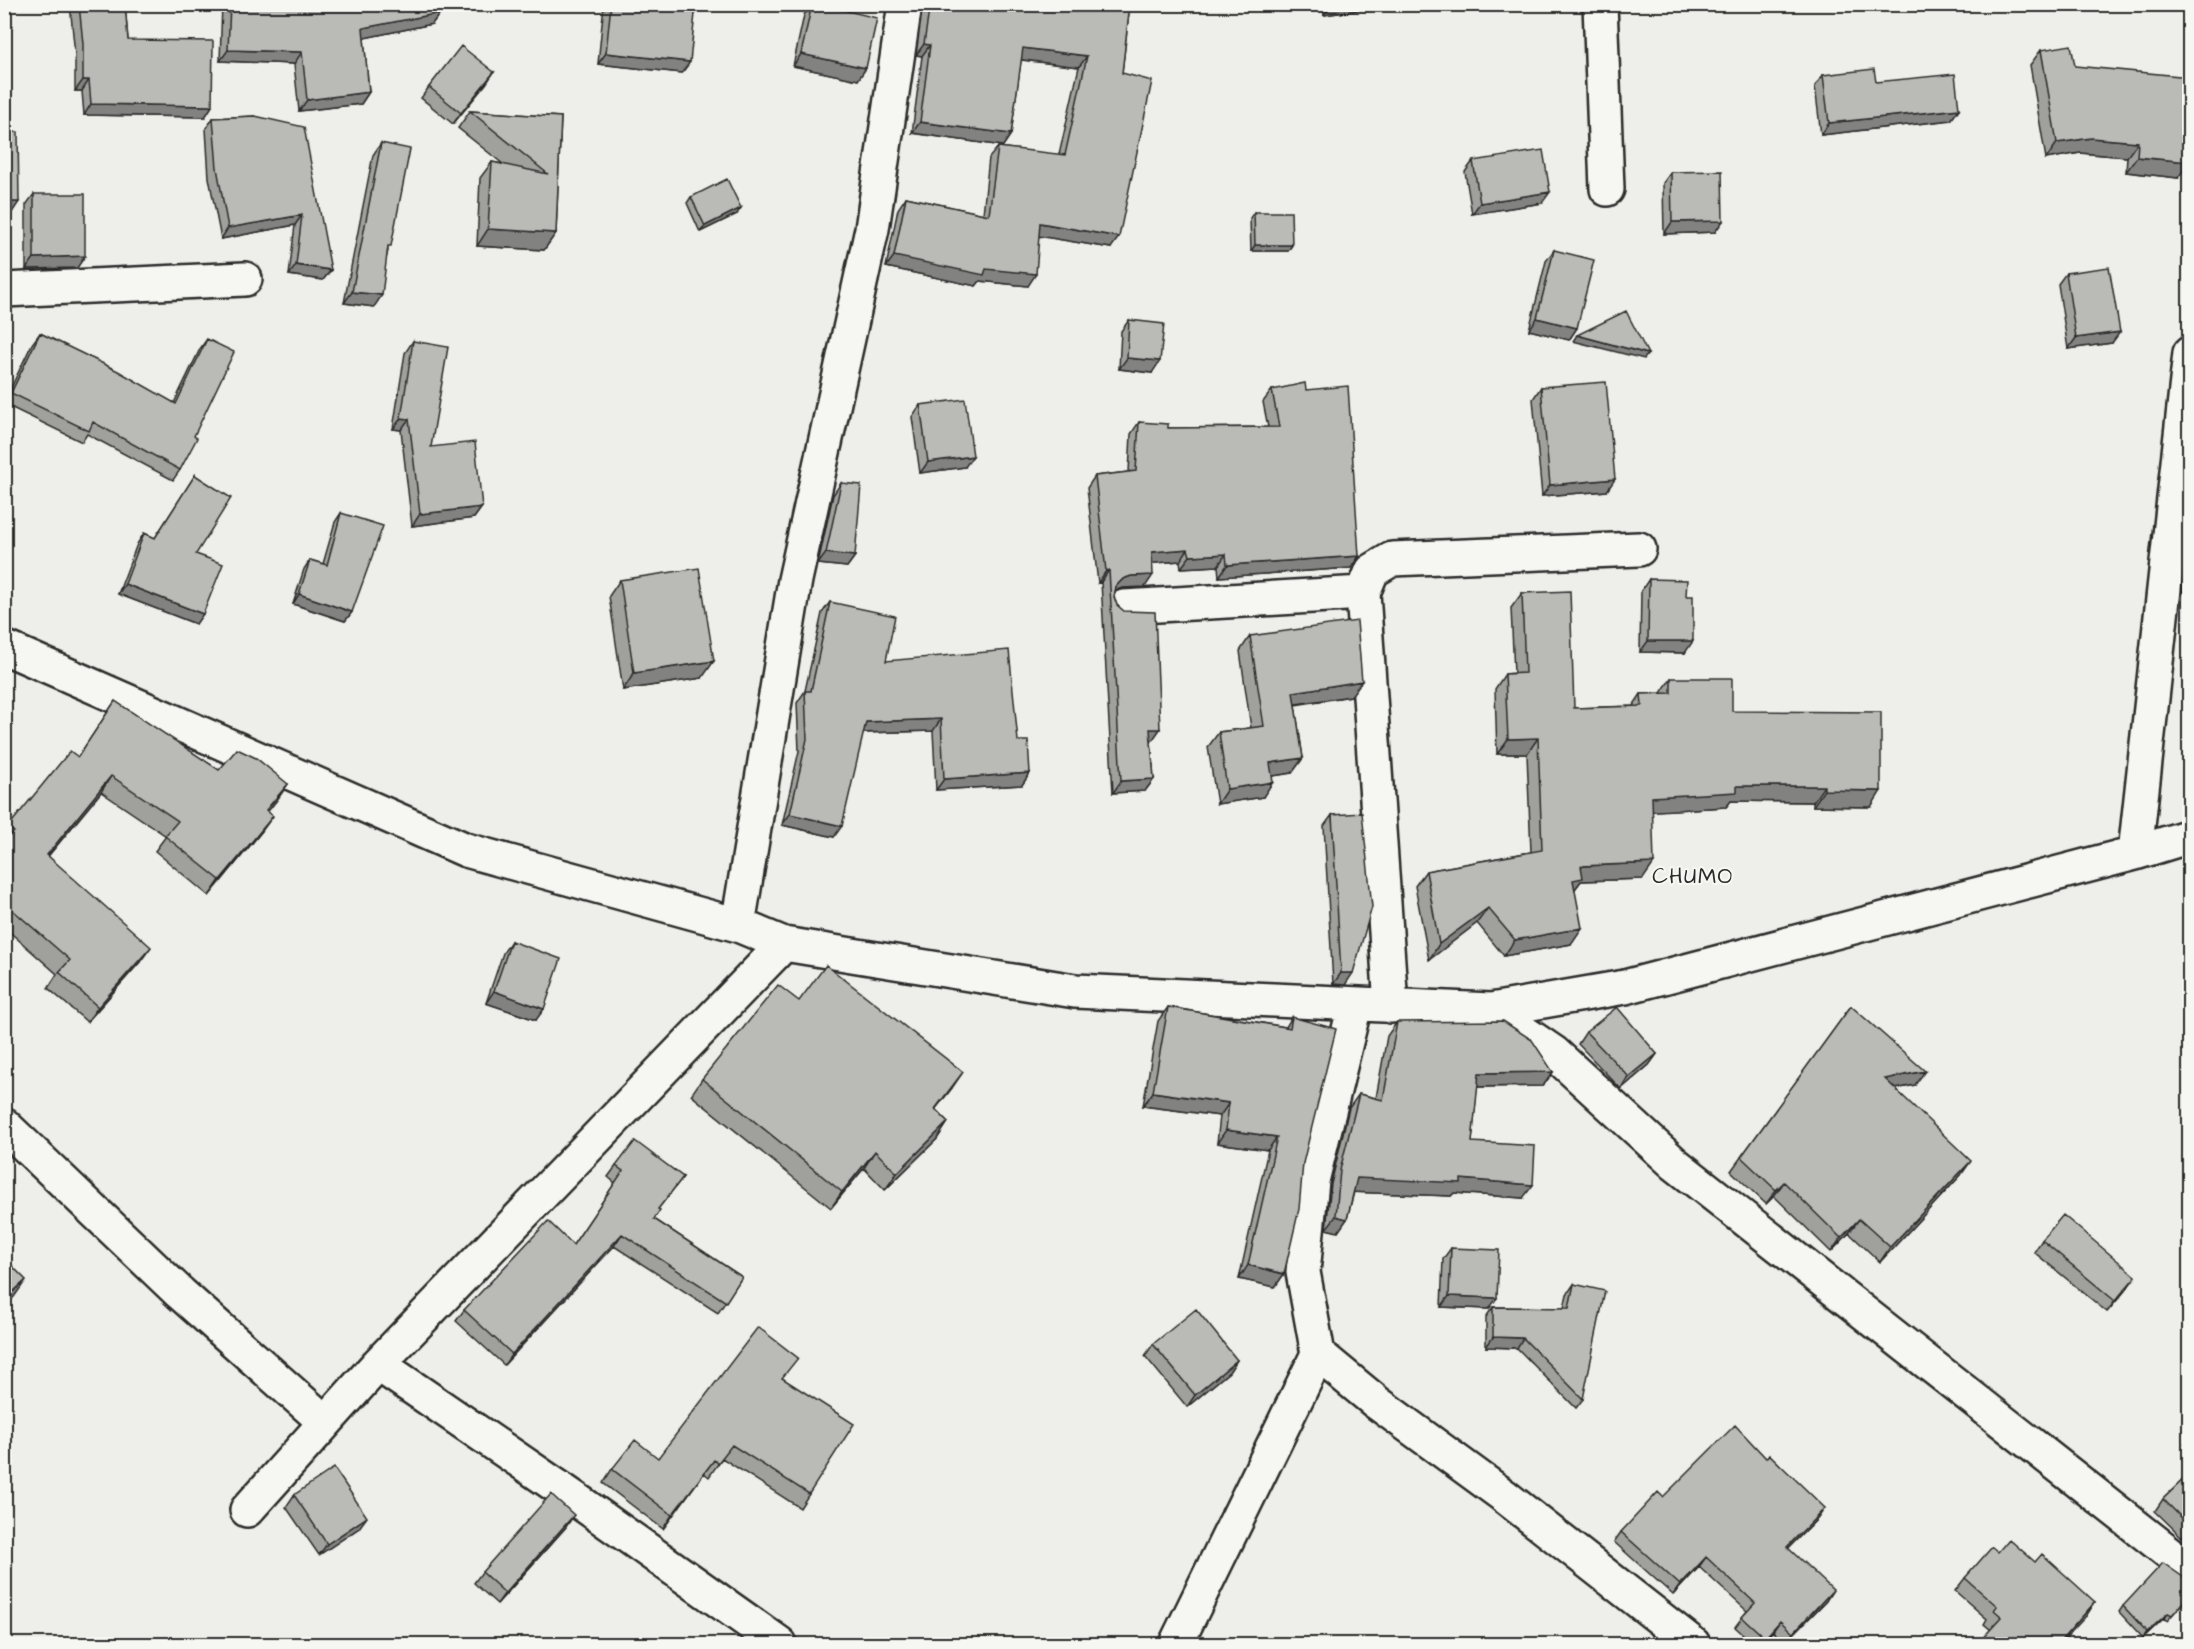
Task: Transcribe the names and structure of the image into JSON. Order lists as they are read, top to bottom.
{
  "districts": ["CHUMO"]
}
